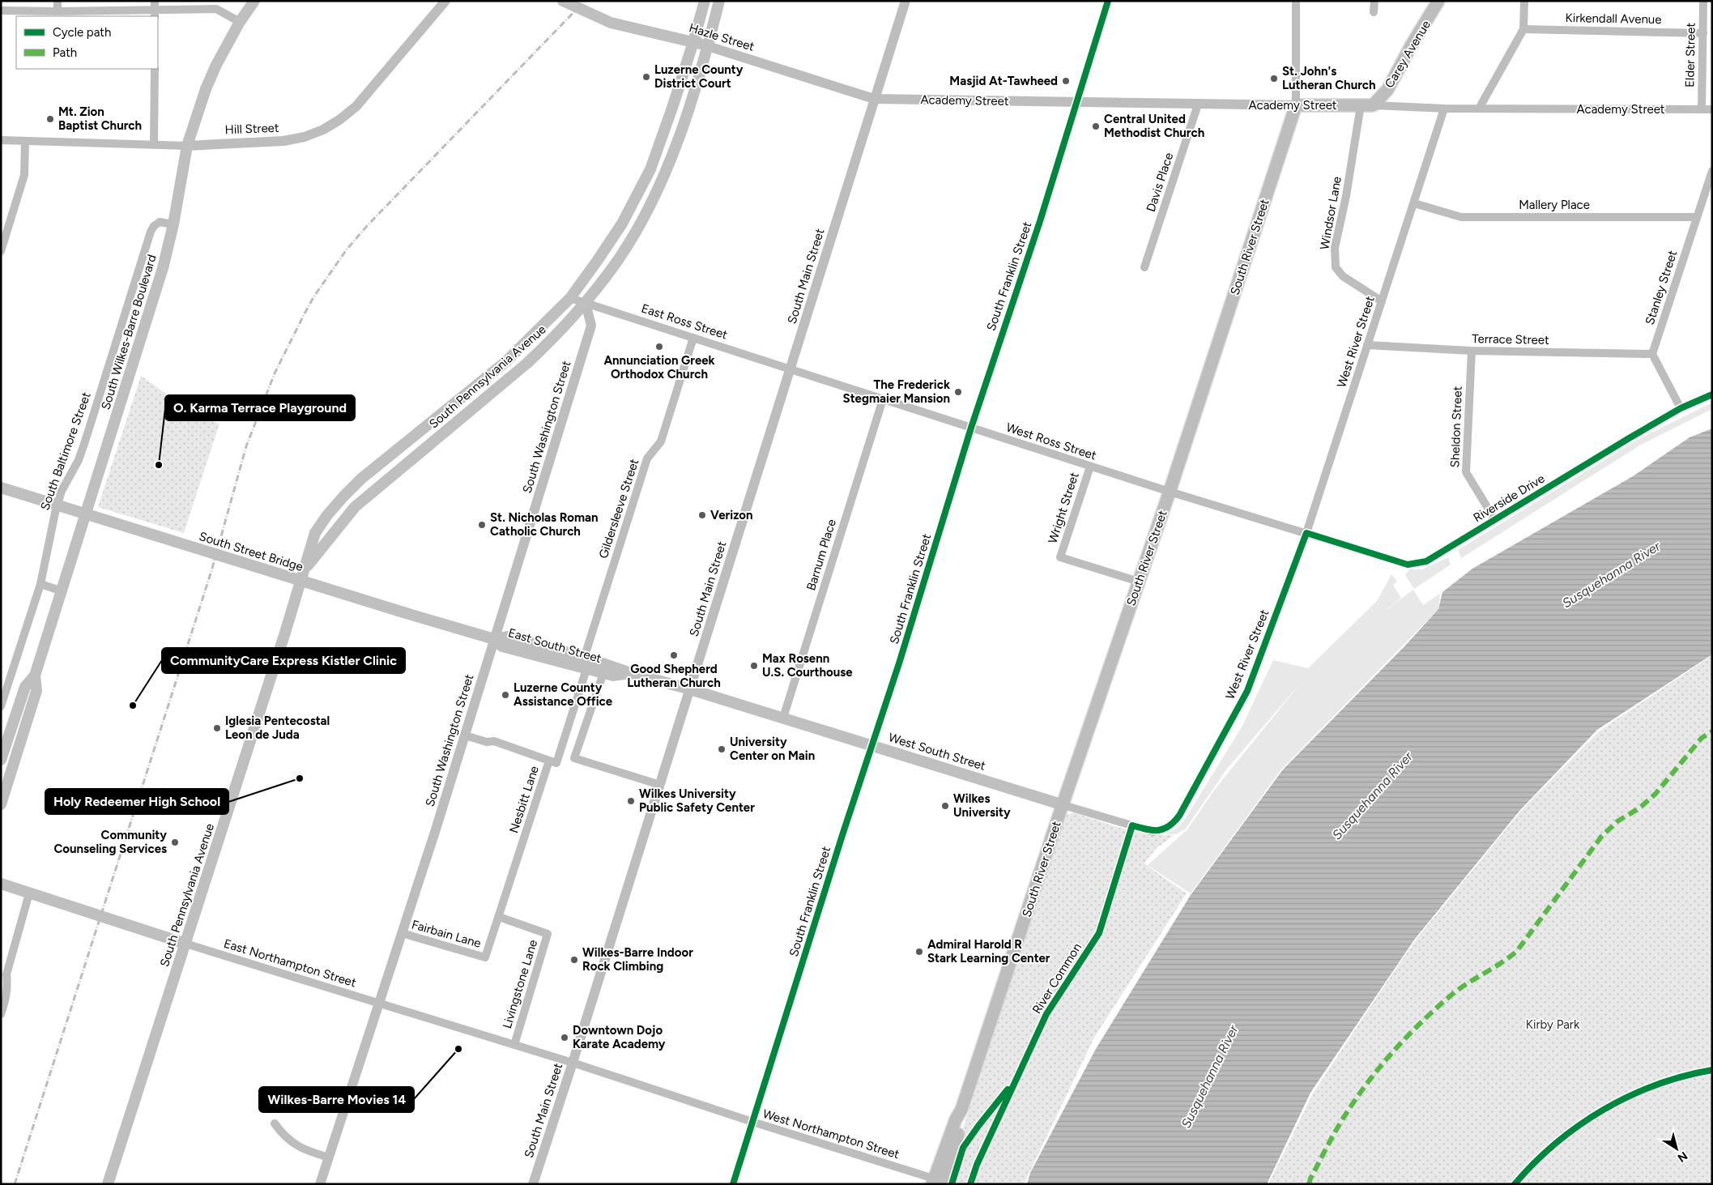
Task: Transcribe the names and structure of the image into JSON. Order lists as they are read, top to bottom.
{
  "streets": {
    "main road": [
      "Hazle Street",
      "Carey Avenue",
      "Academy Street",
      "South River Street",
      "South Wilkes-Barre Boulevard",
      "South Pennsylvania Avenue",
      "South Street Bridge",
      "East South Street",
      "West South Street",
      "East Northampton Street"
    ],
    "street": [
      "Kirkendall Avenue",
      "Elder Street",
      "Hill Street",
      "Davis Place",
      "Mallery Place",
      "Windsor Lane",
      "South Main Street",
      "South Franklin Street",
      "Stanley Street",
      "East Ross Street",
      "Terrace Street",
      "West River Street",
      "South Washington Street",
      "Sheldon Street",
      "West Ross Street",
      "South Baltimore Street",
      "Riverside Drive",
      "Wright Street",
      "Gildersleeve Street",
      "Barnum Place",
      "Nesbitt Lane",
      "Fairbain Lane",
      "Livingstone Lane",
      "West Northampton Street"
    ],
    "cycle path": ["River Common"]
  },
  "crossings": [
    ["Kirkendall Avenue", "Elder Street"],
    ["Hazle Street", "Academy Street"],
    ["Hazle Street", "South Main Street"],
    ["Hazle Street", "South Pennsylvania Avenue"],
    ["Carey Avenue", "Academy Street"],
    ["Carey Avenue", "Windsor Lane"],
    ["Elder Street", "Academy Street"],
    ["Academy Street", "Davis Place"],
    ["Academy Street", "Windsor Lane"],
    ["Academy Street", "South River Street"],
    ["Academy Street", "South Main Street"],
    ["Academy Street", "South Franklin Street"],
    ["Academy Street", "West River Street"],
    ["Hill Street", "South Wilkes-Barre Boulevard"],
    ["Mallery Place", "Stanley Street"],
    ["Mallery Place", "West River Street"],
    ["Windsor Lane", "West River Street"],
    ["South River Street", "West Ross Street"],
    ["South River Street", "Wright Street"],
    ["South River Street", "West South Street"],
    ["South River Street", "West Northampton Street"],
    ["South Main Street", "East Ross Street"],
    ["South Main Street", "West Ross Street"],
    ["South Main Street", "East South Street"],
    ["South Main Street", "West South Street"],
    ["South Main Street", "East Northampton Street"],
    ["South Main Street", "West Northampton Street"],
    ["South Franklin Street", "West Ross Street"],
    ["South Franklin Street", "West South Street"],
    ["South Franklin Street", "West Northampton Street"],
    ["Stanley Street", "Terrace Street"],
    ["East Ross Street", "South Pennsylvania Avenue"],
    ["East Ross Street", "South Washington Street"],
    ["East Ross Street", "West Ross Street"],
    ["East Ross Street", "Gildersleeve Street"],
    ["South Wilkes-Barre Boulevard", "South Baltimore Street"],
    ["Terrace Street", "West River Street"],
    ["Terrace Street", "Sheldon Street"],
    ["West River Street", "West Ross Street"],
    ["West River Street", "Riverside Drive"],
    ["West River Street", "West South Street"],
    ["South Pennsylvania Avenue", "South Washington Street"],
    ["South Pennsylvania Avenue", "East Northampton Street"],
    ["South Washington Street", "South Street Bridge"],
    ["South Washington Street", "East South Street"],
    ["South Washington Street", "Fairbain Lane"],
    ["South Washington Street", "East Northampton Street"],
    ["Sheldon Street", "Riverside Drive"],
    ["West Ross Street", "Riverside Drive"],
    ["West Ross Street", "Wright Street"],
    ["West Ross Street", "Barnum Place"],
    ["Gildersleeve Street", "East South Street"],
    ["Gildersleeve Street", "Nesbitt Lane"],
    ["South Street Bridge", "East South Street"],
    ["Barnum Place", "West South Street"],
    ["East South Street", "West South Street"],
    ["East South Street", "Nesbitt Lane"],
    ["Nesbitt Lane", "Fairbain Lane"],
    ["Nesbitt Lane", "Livingstone Lane"],
    ["East Northampton Street", "Livingstone Lane"],
    ["East Northampton Street", "West Northampton Street"]
  ],
  "water": ["Susquehanna River"],
  "parks": ["Kirby Park"],
  "places": [
    "Luzerne County District Court",
    "St. John's Lutheran Church",
    "Masjid At-Tawheed",
    "Mt. Zion Baptist Church",
    "Central United Methodist Church",
    "Annunciation Greek Orthodox Church",
    "The Frederick Stegmaier Mansion",
    "O. Karma Terrace Playground",
    "Verizon",
    "St. Nicholas Roman Catholic Church",
    "Good Shepherd Lutheran Church",
    "Max Rosenn U.S. Courthouse",
    "Luzerne County Assistance Office",
    "CommunityCare Express Kistler Clinic",
    "Iglesia Pentecostal Leon de Juda",
    "University Center on Main",
    "Holy Redeemer High School",
    "Wilkes University Public Safety Center",
    "Wilkes University",
    "Community Counseling Services",
    "Admiral Harold R Stark Learning Center",
    "Wilkes-Barre Indoor Rock Climbing",
    "Downtown Dojo Karate Academy",
    "Wilkes-Barre Movies 14"
  ],
  "legend": ["Cycle path", "Path"],
  "north": "bottom right"
}
